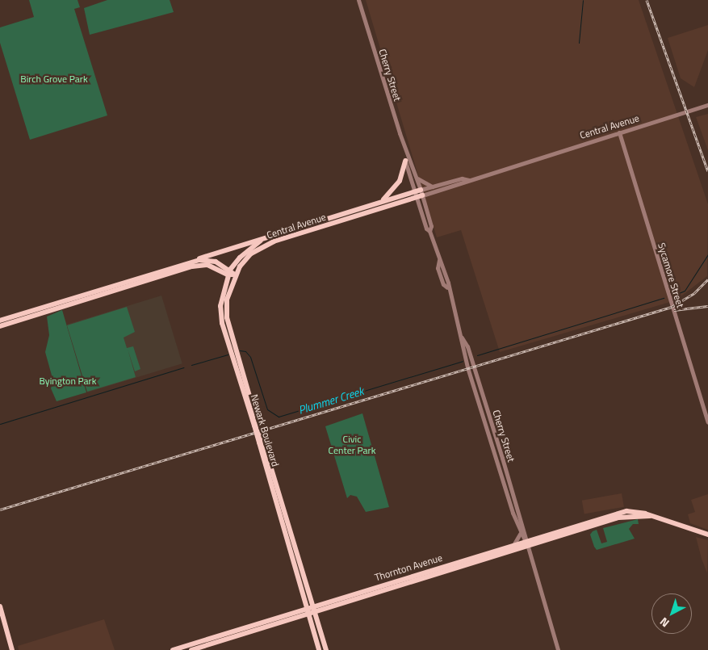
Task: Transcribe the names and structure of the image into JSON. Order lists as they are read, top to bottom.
{
  "streets": {
    "main road": ["Central Avenue", "Newark Boulevard", "Thornton Avenue"],
    "street": ["Cherry Street", "Sycamore Street"]
  },
  "crossings": [
    ["Cherry Street", "Central Avenue"],
    ["Cherry Street", "Thornton Avenue"],
    ["Central Avenue", "Sycamore Street"],
    ["Central Avenue", "Newark Boulevard"],
    ["Newark Boulevard", "Thornton Avenue"]
  ],
  "water": ["Plummer Creek"],
  "parks": ["Birch Grove Park", "Byington Park", "Civic Center Park"],
  "north": "bottom left"
}
